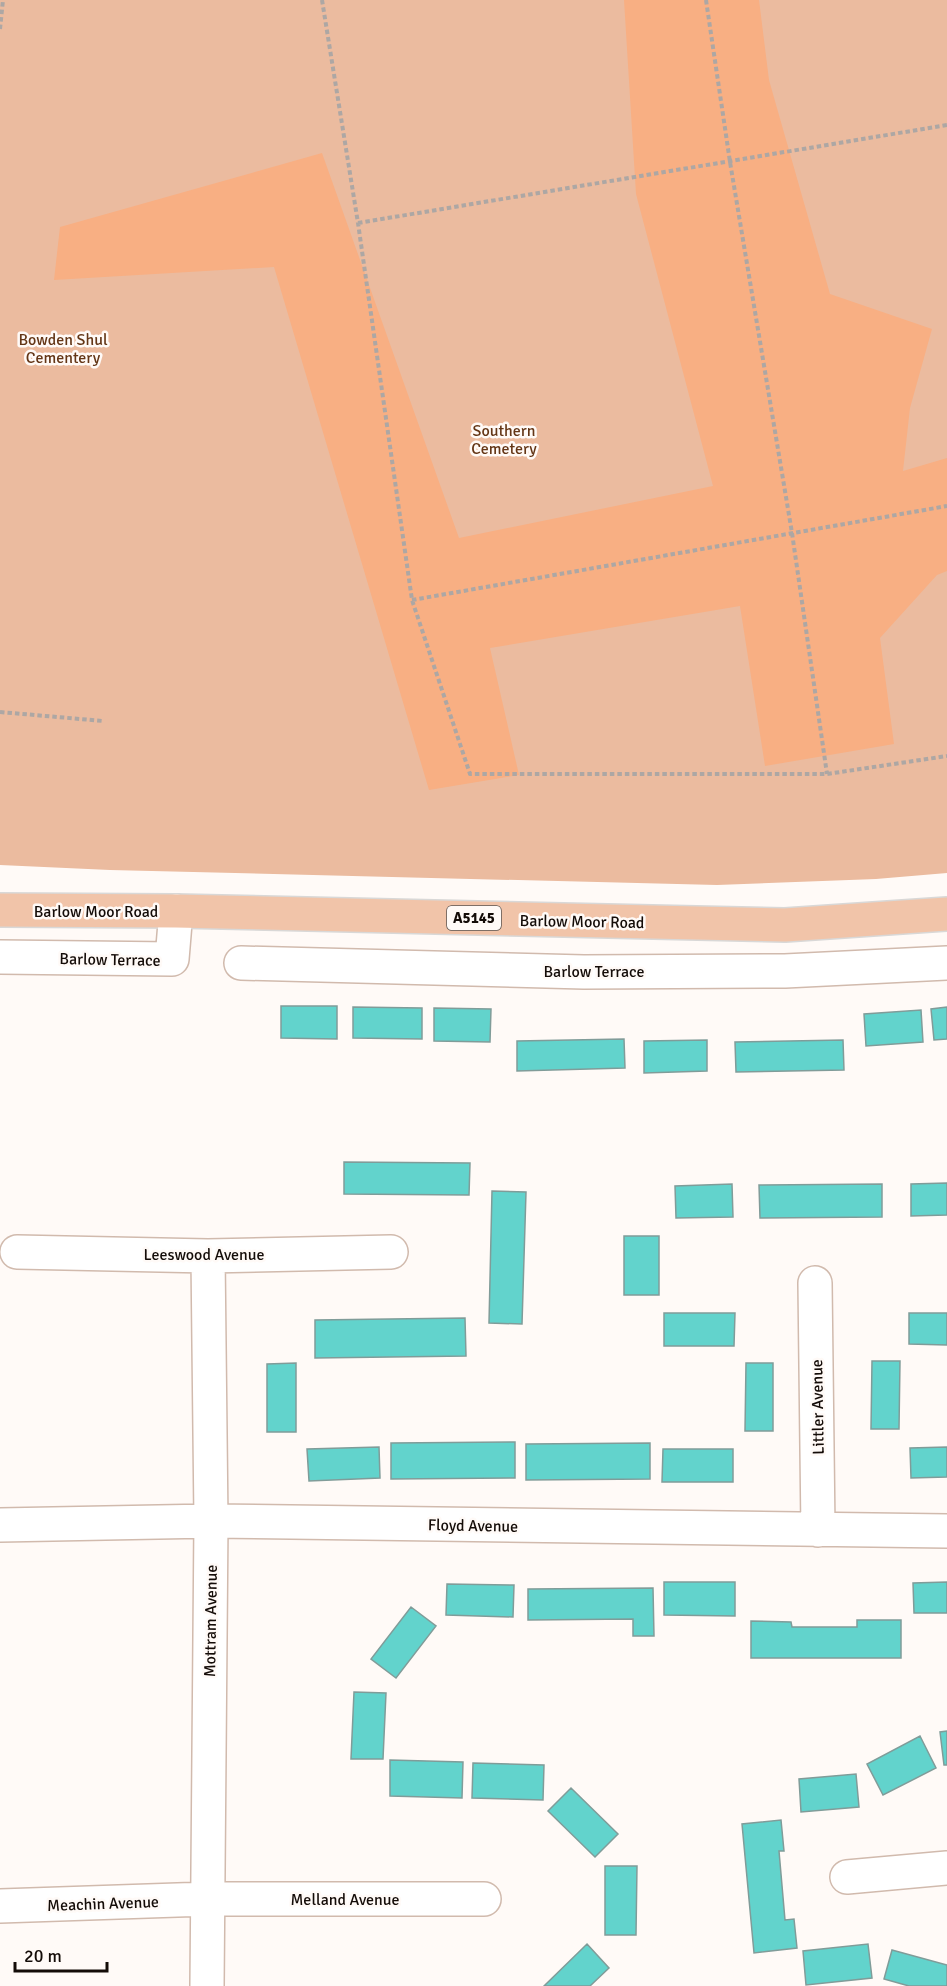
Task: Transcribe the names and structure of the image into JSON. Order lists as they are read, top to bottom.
{
  "streets": {
    "main road": ["Barlow Moor Road", "A5145"],
    "street": [
      "Barlow Terrace",
      "Leeswood Avenue",
      "Littler Avenue",
      "Floyd Avenue",
      "Mottram Avenue",
      "Melland Avenue",
      "Meachin Avenue"
    ]
  },
  "crossings": [
    ["Barlow Moor Road", "Barlow Terrace"],
    ["Leeswood Avenue", "Mottram Avenue"],
    ["Littler Avenue", "Floyd Avenue"],
    ["Floyd Avenue", "Mottram Avenue"],
    ["Mottram Avenue", "Melland Avenue"],
    ["Mottram Avenue", "Meachin Avenue"],
    ["Melland Avenue", "Meachin Avenue"]
  ],
  "parks": ["Bowden Shul Cementery", "Southern Cemetery"],
  "scale_bar": "20 m"
}
